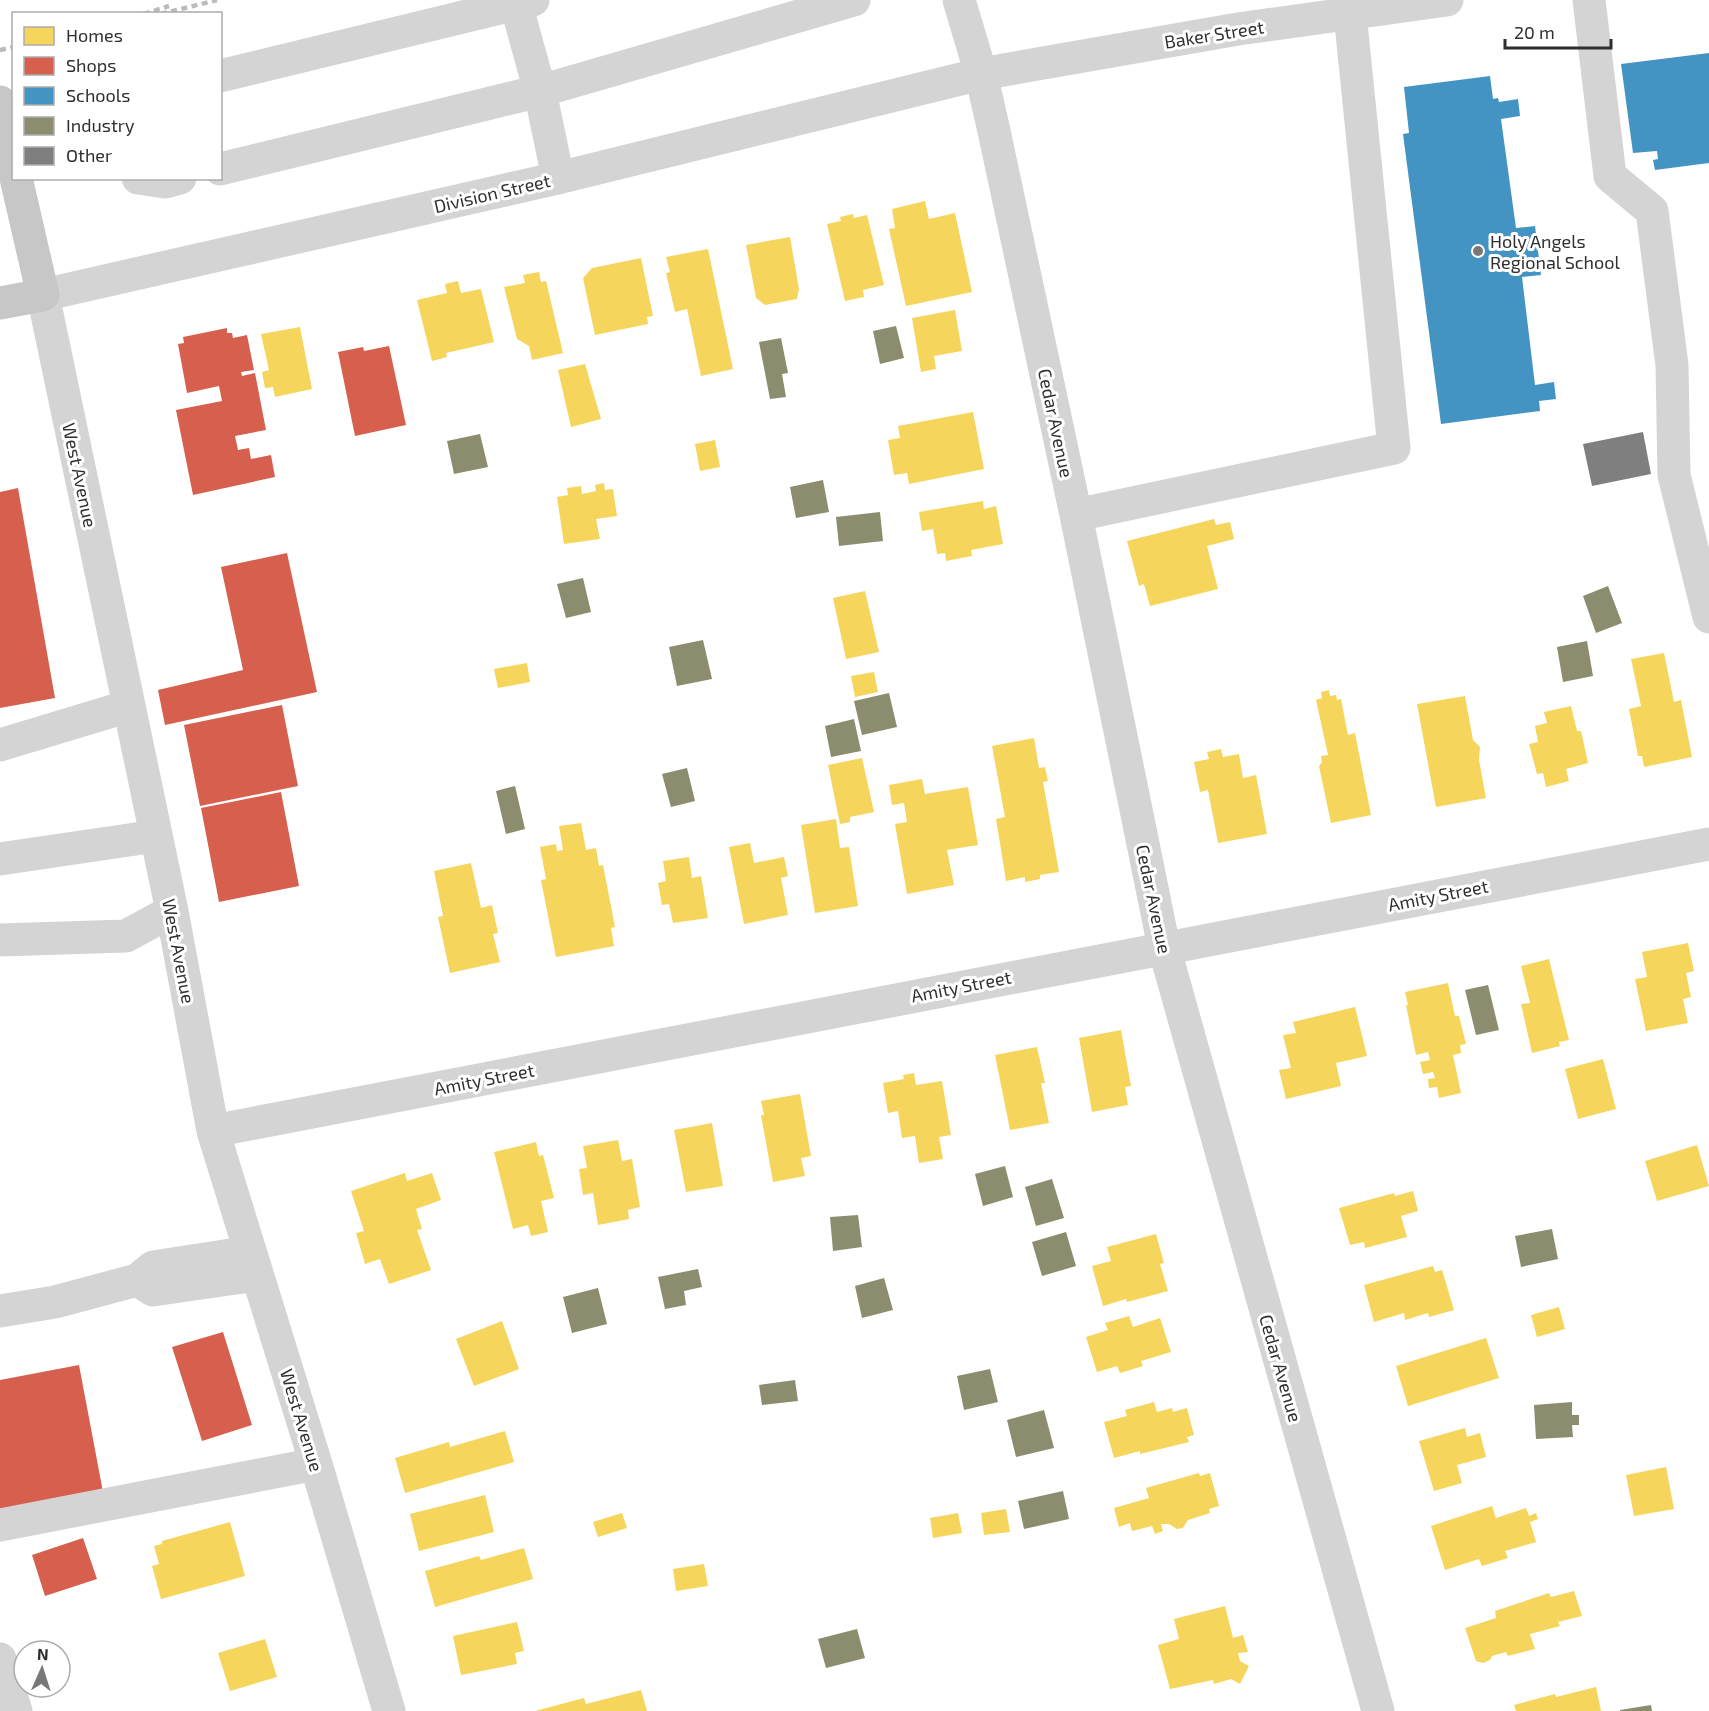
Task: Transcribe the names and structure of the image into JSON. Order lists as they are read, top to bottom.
{
  "streets": {
    "main road": ["Division Street", "West Avenue"],
    "street": ["Baker Street", "Cedar Avenue", "Amity Street"]
  },
  "crossings": [
    ["Baker Street", "Division Street"],
    ["Baker Street", "Cedar Avenue"],
    ["Division Street", "Cedar Avenue"],
    ["Division Street", "West Avenue"],
    ["Cedar Avenue", "Amity Street"],
    ["West Avenue", "Amity Street"]
  ],
  "places": ["Holy Angels Regional School"],
  "legend": [
    "Homes",
    "Shops",
    "Schools",
    "Industry",
    "Other"
  ],
  "scale_bar": "20 m",
  "north": "top"
}
